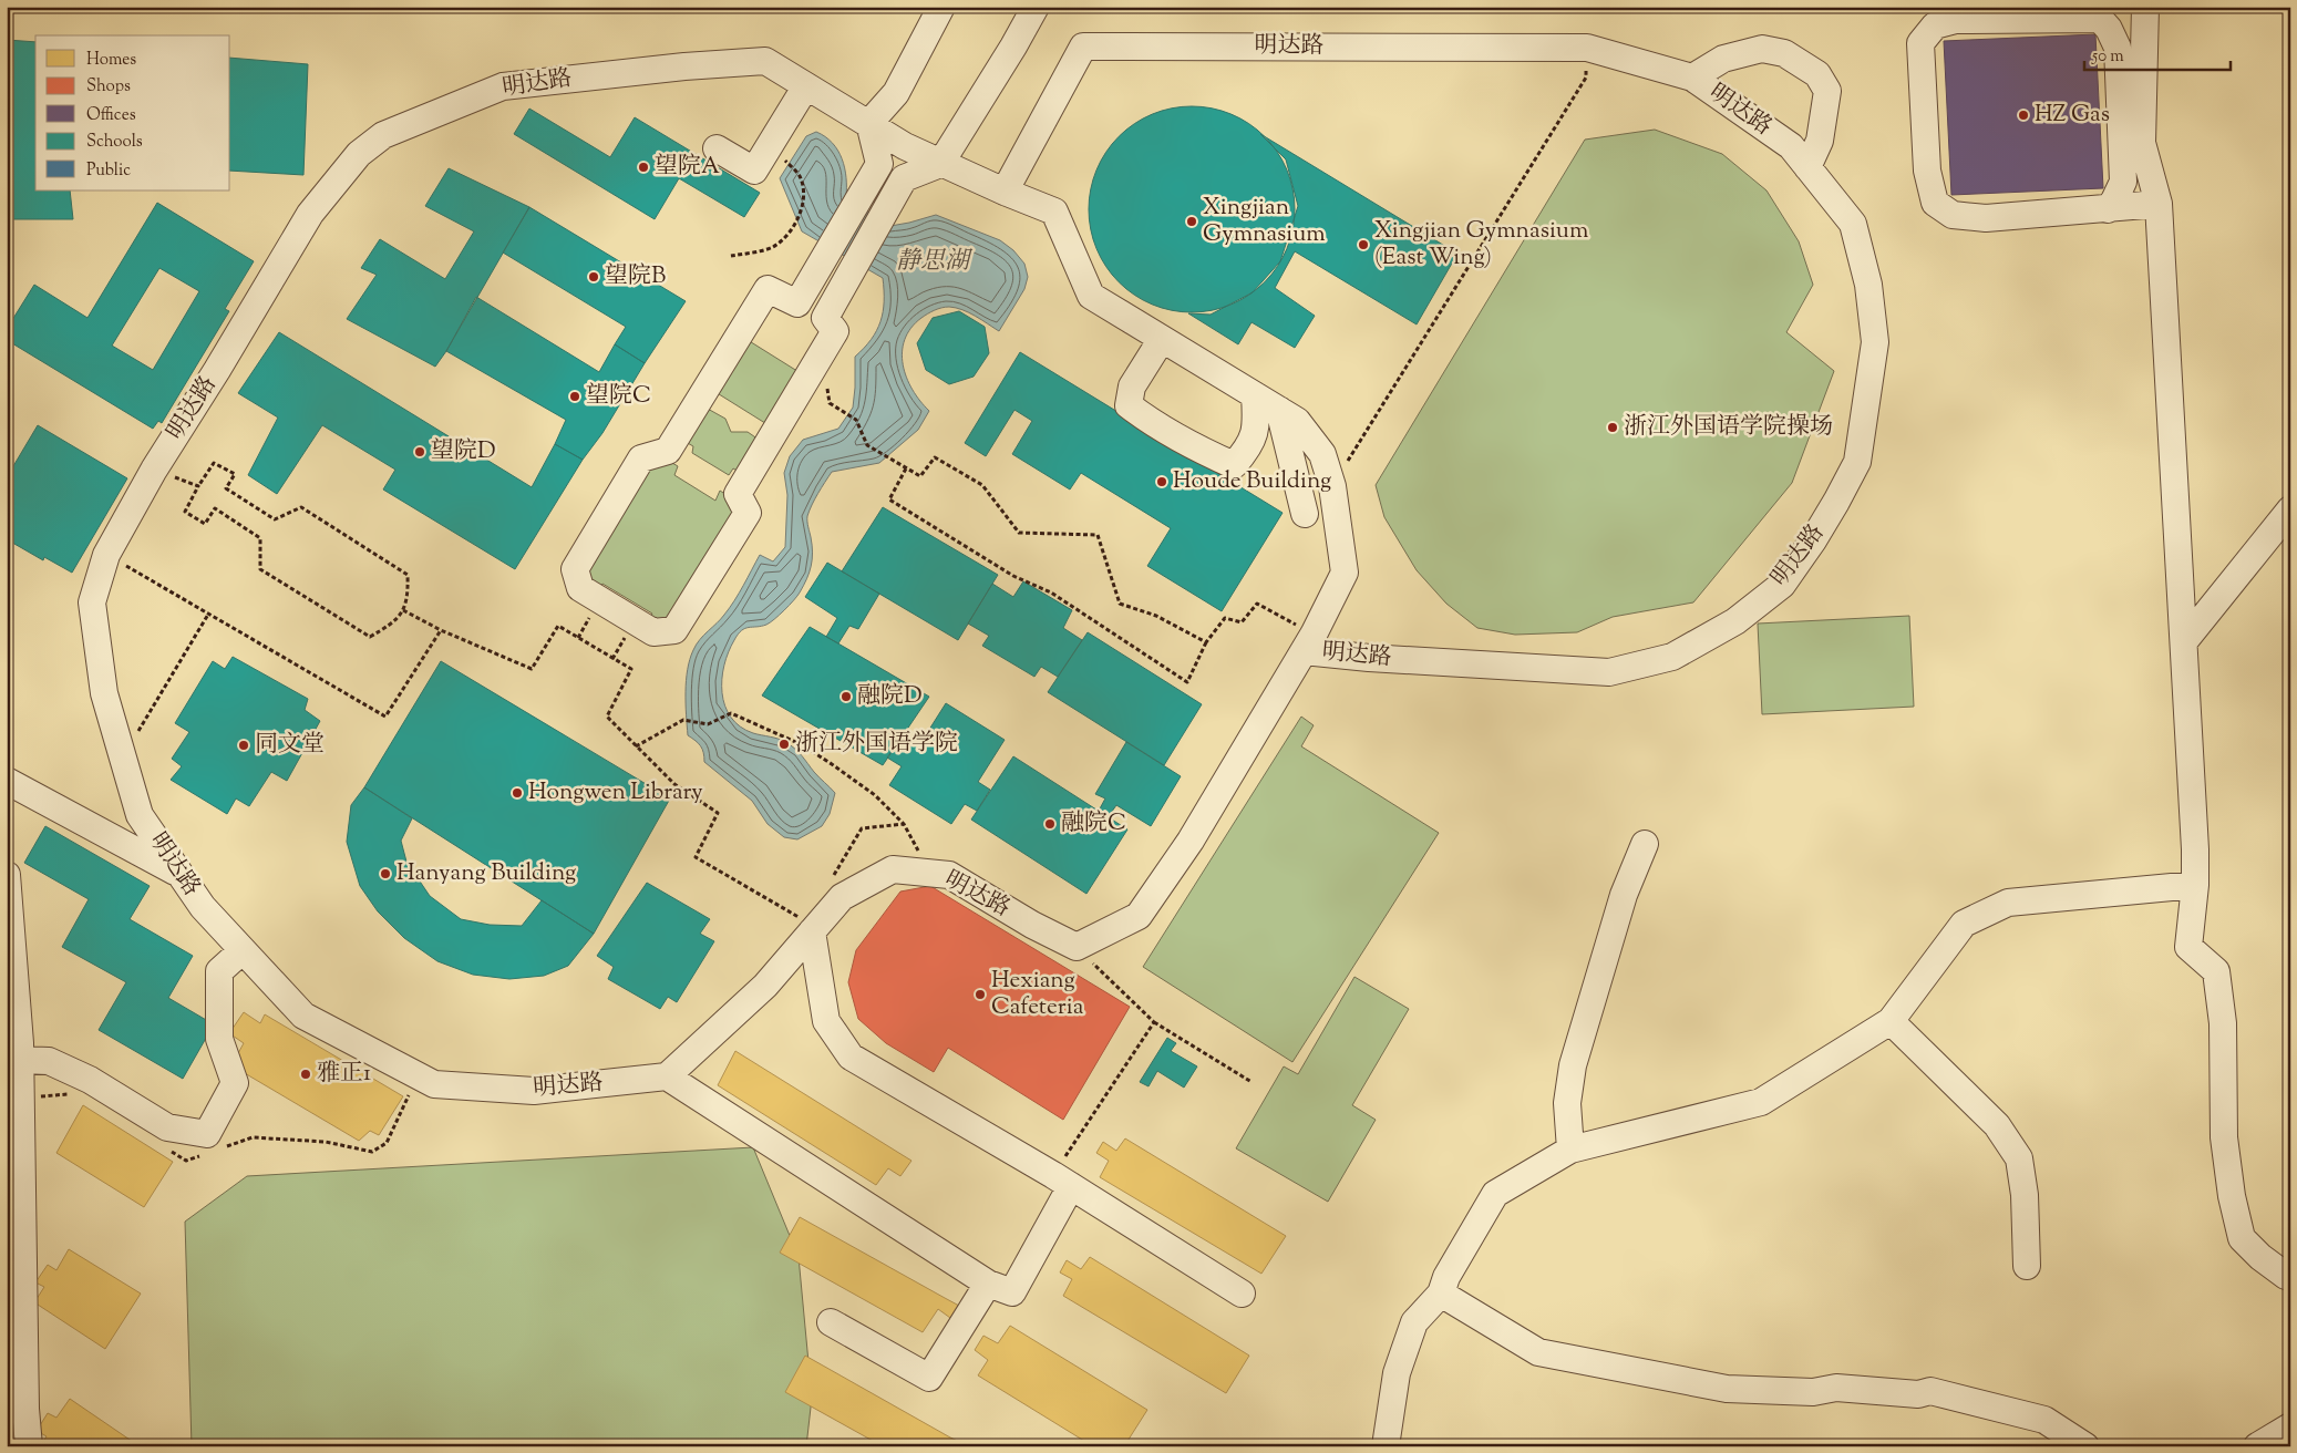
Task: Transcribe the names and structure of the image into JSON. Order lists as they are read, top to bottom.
{
  "streets": {
    "street": ["明达路"]
  },
  "water": ["静思湖"],
  "places": [
    "HZ Gas",
    "望院A",
    "Xingjian Gymnasium",
    "Xingjian Gymnasium (East Wing)",
    "望院B",
    "望院C",
    "浙江外国语学院操场",
    "望院D",
    "Houde Building",
    "融院D",
    "浙江外国语学院",
    "同文堂",
    "Hongwen Library",
    "融院C",
    "Hanyang Building",
    "Hexiang Cafeteria",
    "雅正1"
  ],
  "legend": [
    "Homes",
    "Shops",
    "Offices",
    "Schools",
    "Public"
  ],
  "scale_bar": "50 m"
}
